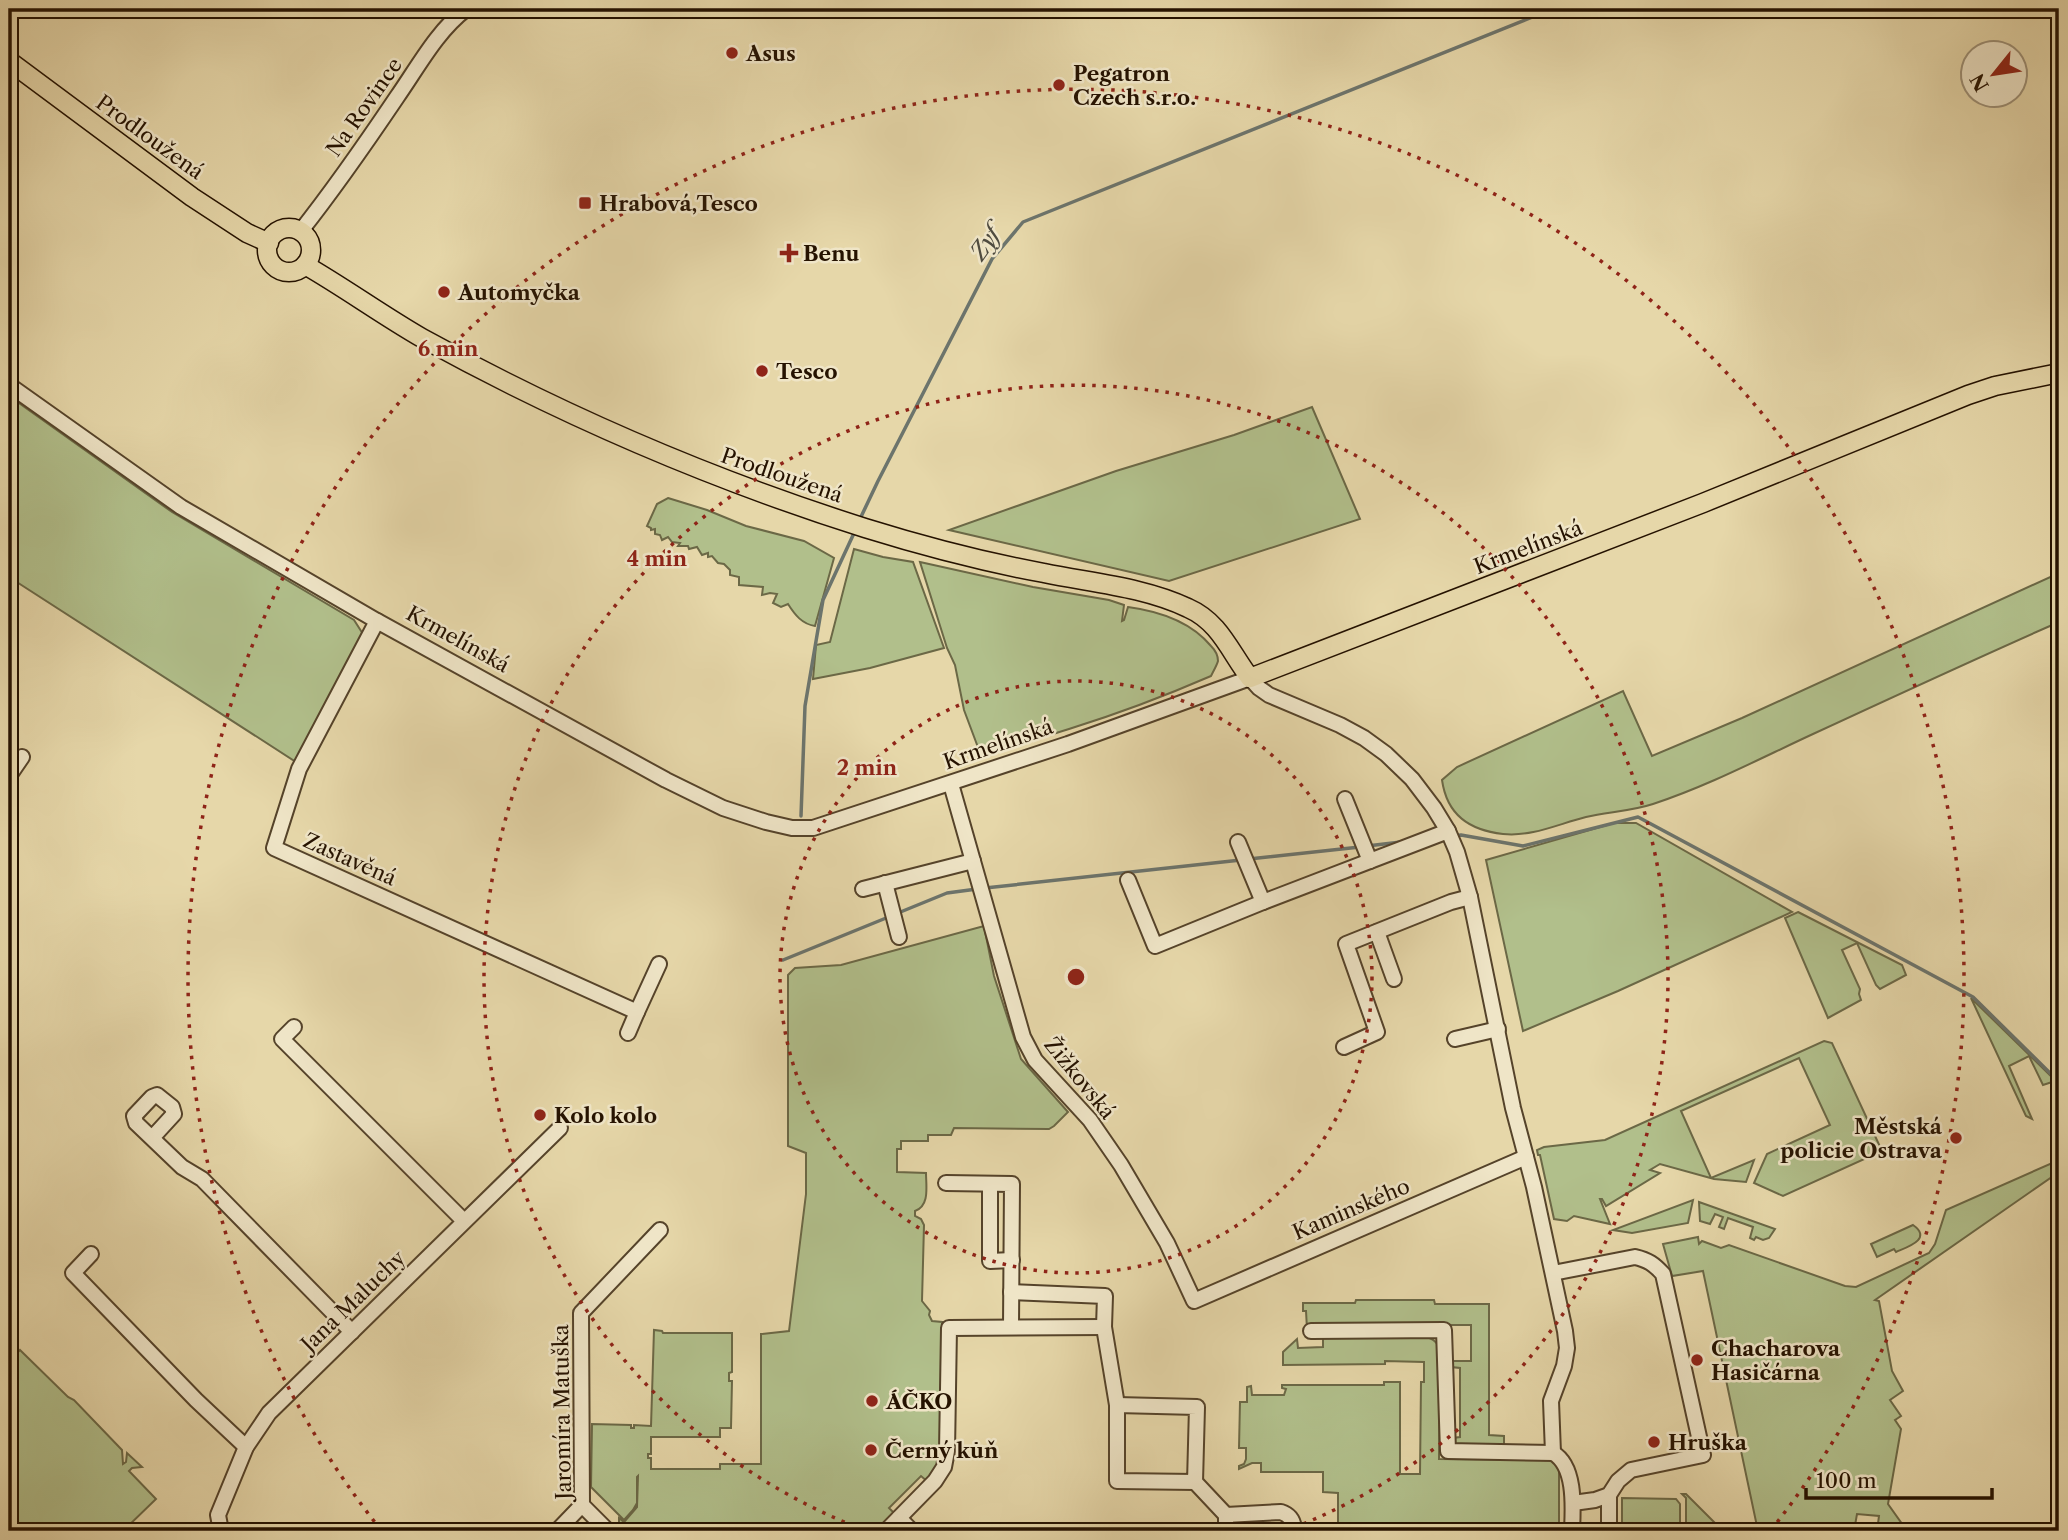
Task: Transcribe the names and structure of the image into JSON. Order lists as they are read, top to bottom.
{
  "streets": {
    "main road": ["Prodloužená", "Krmelínská"],
    "street": [
      "Na Rovince",
      "Zastavěná",
      "Žižkovská",
      "Kaminského",
      "Jana Maluchy",
      "Jaromíra Matuška"
    ]
  },
  "crossings": [
    ["Na Rovince", "Prodloužená"],
    ["Prodloužená", "Krmelínská"],
    ["Krmelínská", "Zastavěná"],
    ["Krmelínská", "Žižkovská"],
    ["Žižkovská", "Kaminského"]
  ],
  "water": ["Zyf"],
  "places": {
    "other": [
      "Asus",
      "Pegatron Czech s.r.o.",
      "Automyčka",
      "Tesco",
      "Kolo kolo",
      "Městská policie Ostrava",
      "Chacharova Hasičárna",
      "ÁČKO",
      "Hruška",
      "Černý kůň"
    ],
    "transit": ["Hrabová,Tesco"],
    "health": ["Benu"]
  },
  "scale_bar": "100 m",
  "north": "bottom left",
  "rings": ["6 min", "4 min", "2 min"]
}
